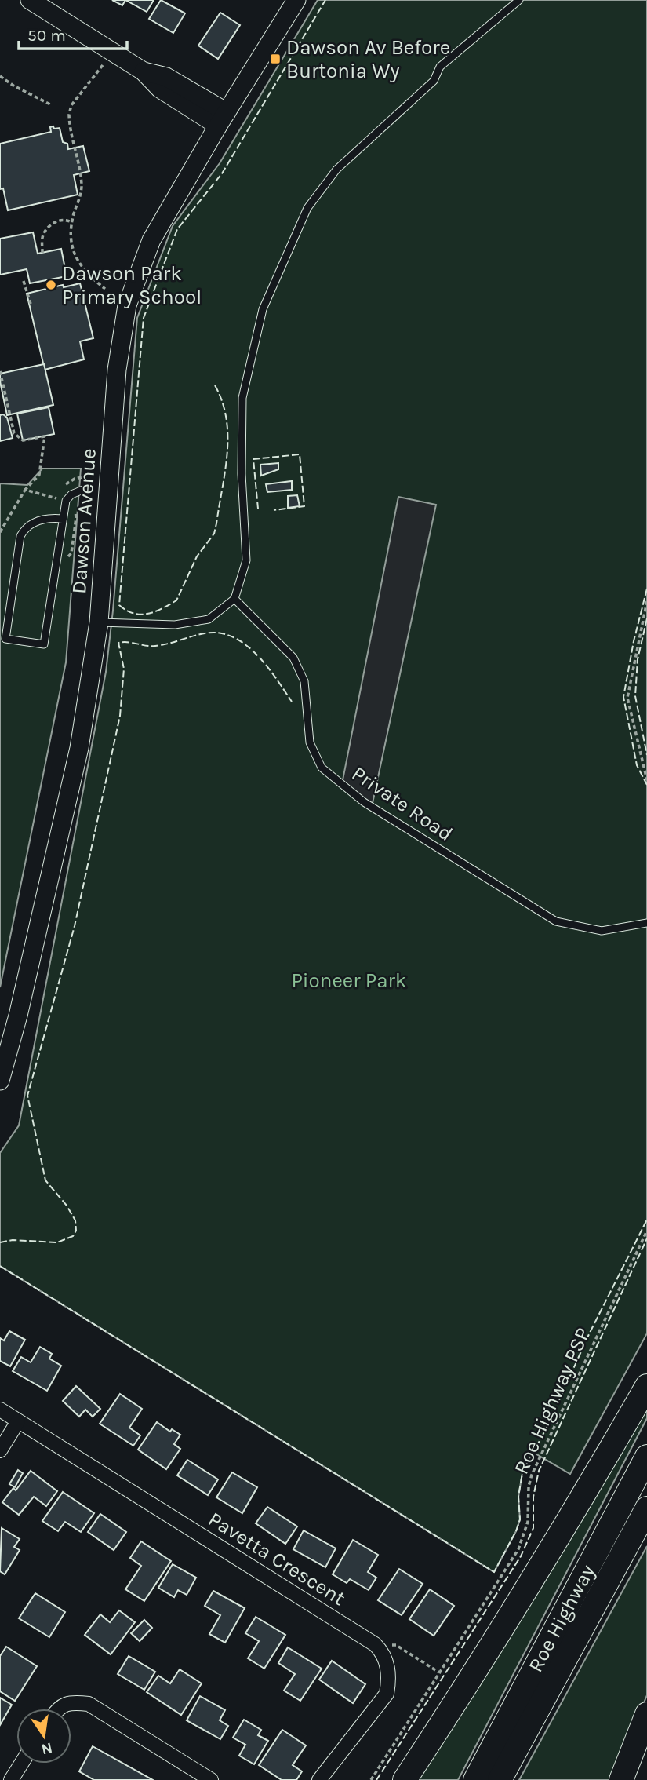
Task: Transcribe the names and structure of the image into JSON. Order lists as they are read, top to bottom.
{
  "streets": {
    "highway": ["Roe Highway"],
    "main road": ["Dawson Avenue"],
    "street": ["Pavetta Crescent"],
    "lane": ["Private Road"],
    "path": ["Roe Highway PSP"]
  },
  "parks": ["Pioneer Park"],
  "places": {
    "transit": ["Dawson Av Before Burtonia Wy"],
    "other": ["Dawson Park Primary School"]
  },
  "scale_bar": "50 m",
  "north": "bottom"
}
